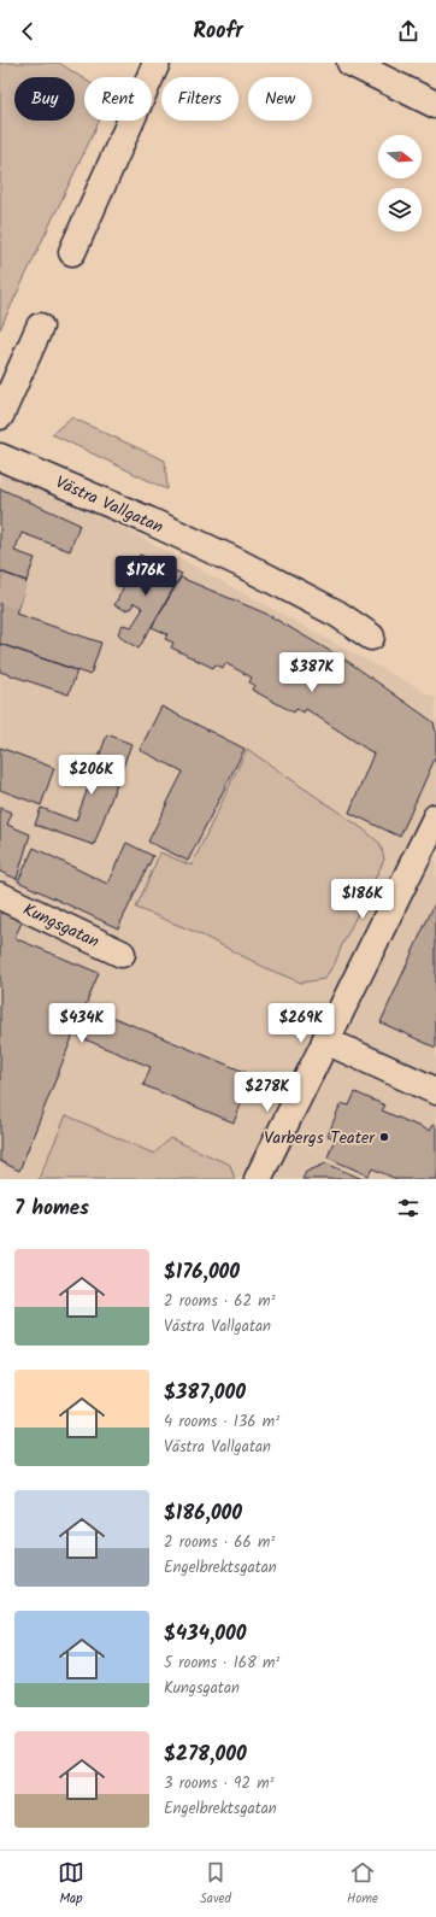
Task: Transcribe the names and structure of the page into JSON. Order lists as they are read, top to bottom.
{
  "streets": {
    "street": ["Västra Vallgatan", "Kungsgatan"]
  },
  "places": ["Varbergs Teater"],
  "north": "right",
  "page": {
    "header": "Roofr",
    "chip": [
      "Buy",
      "Rent",
      "Filters",
      "New"
    ],
    "price": [
      "$176K",
      "$387K",
      "$206K",
      "$186K",
      "$434K",
      "$269K",
      "$278K"
    ],
    "heading": "7 homes",
    "list": [
      {
        "name": "$176,000",
        "note": "2 rooms · 62 m² · Västra Vallgatan"
      },
      {
        "name": "$387,000",
        "note": "4 rooms · 136 m² · Västra Vallgatan"
      },
      {
        "name": "$186,000",
        "note": "2 rooms · 66 m² · Engelbrektsgatan"
      },
      {
        "name": "$434,000",
        "note": "5 rooms · 168 m² · Kungsgatan"
      },
      {
        "name": "$278,000",
        "note": "3 rooms · 92 m² · Engelbrektsgatan"
      }
    ],
    "tabs": ["Map", "Saved", "Home"]
  }
}
